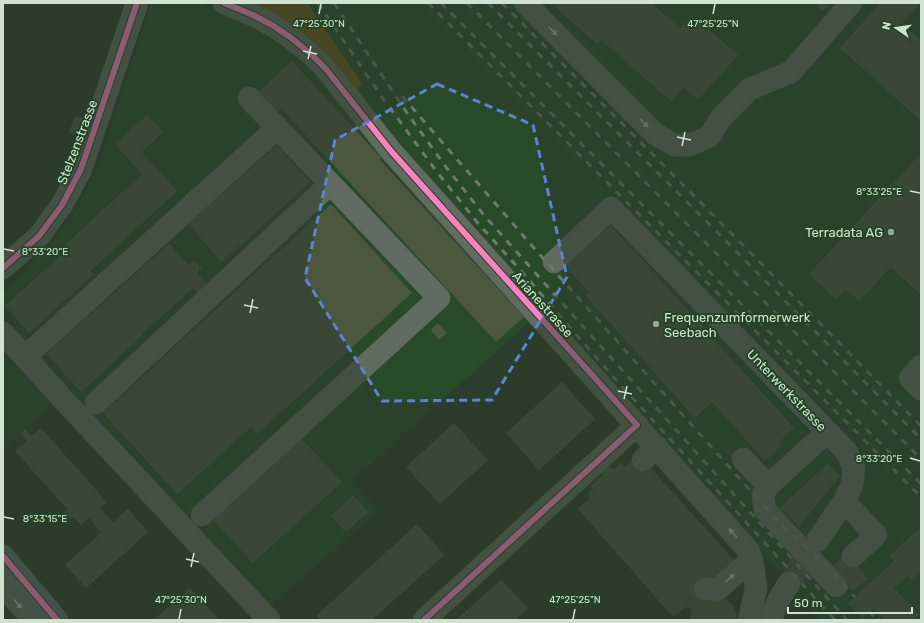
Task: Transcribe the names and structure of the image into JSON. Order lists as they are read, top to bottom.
{
  "streets": {
    "street": ["Stelzenstrasse", "Arianestrasse", "Unterwerkstrasse"]
  },
  "places": ["Terradata AG", "Frequenzumformerwerk Seebach"],
  "scale_bar": "50 m",
  "north": "left",
  "coordinates": [
    "47°25'30\"N",
    "47°25'25\"N",
    "8°33'25\"E",
    "8°33'20\"E",
    "8°33'15\"E"
  ]
}
